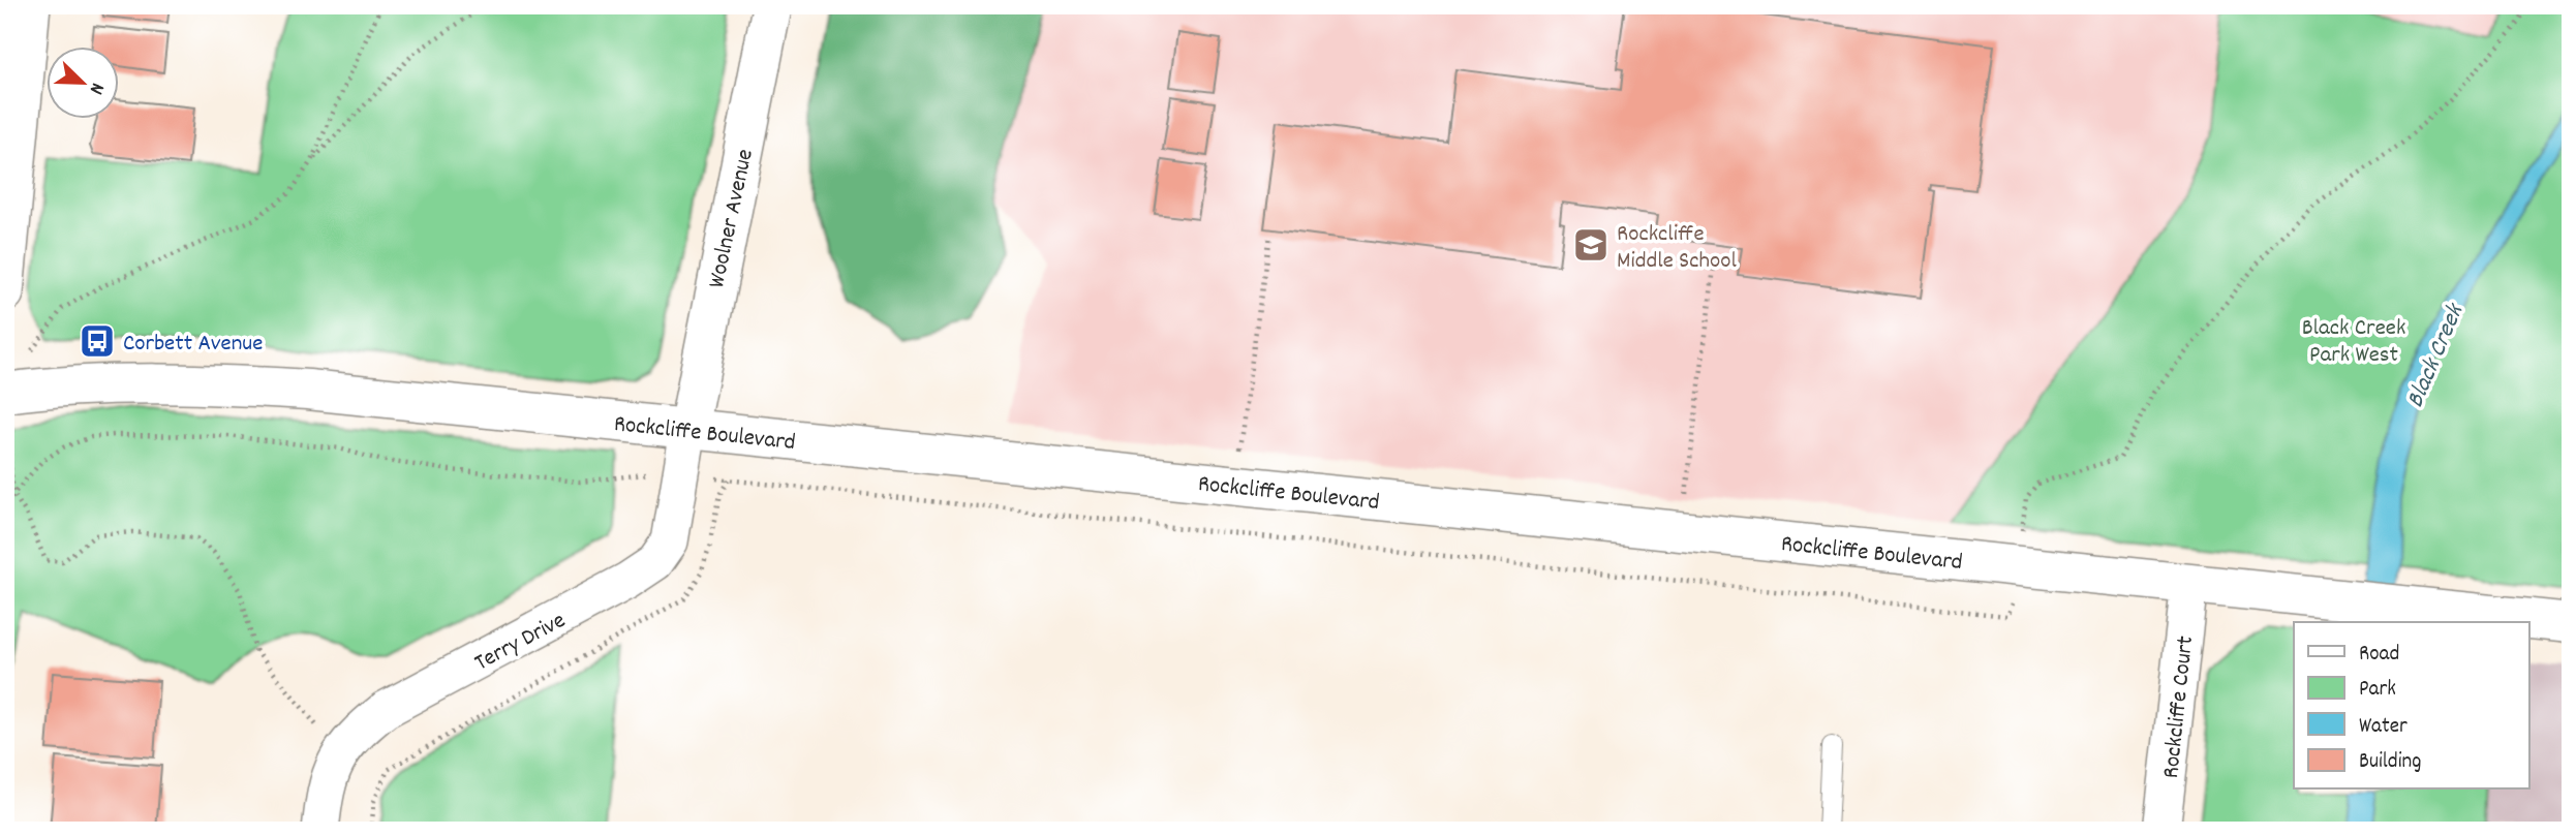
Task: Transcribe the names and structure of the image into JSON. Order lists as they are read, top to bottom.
{
  "streets": {
    "street": [
      "Woolner Avenue",
      "Rockcliffe Boulevard",
      "Terry Drive",
      "Rockcliffe Court"
    ]
  },
  "crossings": [
    ["Woolner Avenue", "Rockcliffe Boulevard"],
    ["Woolner Avenue", "Terry Drive"],
    ["Rockcliffe Boulevard", "Terry Drive"],
    ["Rockcliffe Boulevard", "Rockcliffe Court"]
  ],
  "water": ["Black Creek"],
  "parks": ["Black Creek Park West"],
  "places": {
    "school or university": ["Rockcliffe Middle School"],
    "bus stop": ["Corbett Avenue"]
  },
  "legend": [
    "Road",
    "Park",
    "Water",
    "Building"
  ],
  "north": "bottom right"
}
